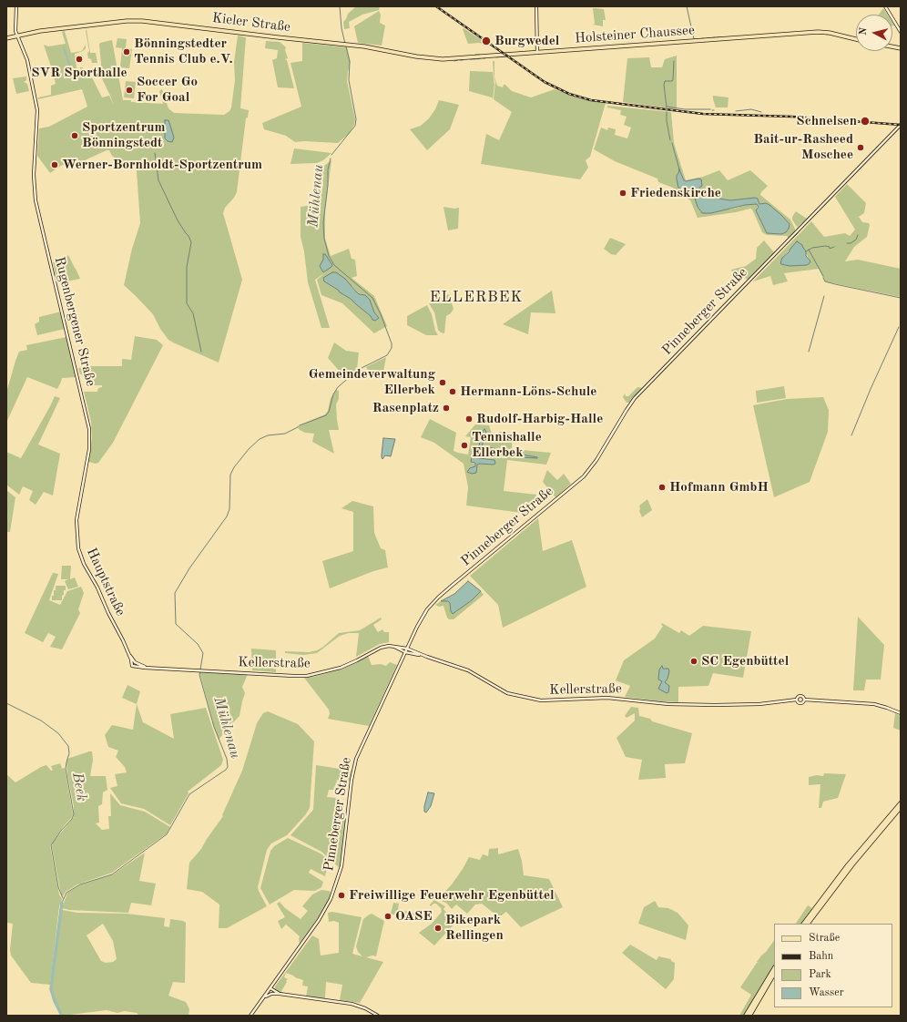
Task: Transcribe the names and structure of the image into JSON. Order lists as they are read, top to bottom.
{
  "streets": {
    "main road": [
      "Kieler Straße",
      "Holsteiner Chaussee",
      "Pinneberger Straße",
      "Rugenbergener Straße",
      "Hauptstraße",
      "Kellerstraße"
    ]
  },
  "crossings": [
    ["Kieler Straße", "Holsteiner Chaussee"],
    ["Kieler Straße", "Rugenbergener Straße"],
    ["Pinneberger Straße", "Kellerstraße"],
    ["Rugenbergener Straße", "Hauptstraße"],
    ["Hauptstraße", "Kellerstraße"]
  ],
  "districts": ["ELLERBEK"],
  "water": ["Mühlenau", "Beek"],
  "places": [
    "Burgwedel",
    "Bönningstedter Tennis Club e.V.",
    "SVR Sporthalle",
    "Soccer Go For Goal",
    "Schnelsen",
    "Sportzentrum Bönningstedt",
    "Bait-ur-Rasheed Moschee",
    "Werner-Bornholdt-Sportzentrum",
    "Friedenskirche",
    "Gemeindeverwaltung Ellerbek",
    "Hermann-Löns-Schule",
    "Rasenplatz",
    "Rudolf-Harbig-Halle",
    "Tennishalle Ellerbek",
    "Hofmann GmbH",
    "SC Egenbüttel",
    "Freiwillige Feuerwehr Egenbüttel",
    "OASE",
    "Bikepark Rellingen"
  ],
  "legend": [
    "Straße",
    "Bahn",
    "Park",
    "Wasser"
  ],
  "north": "left"
}
